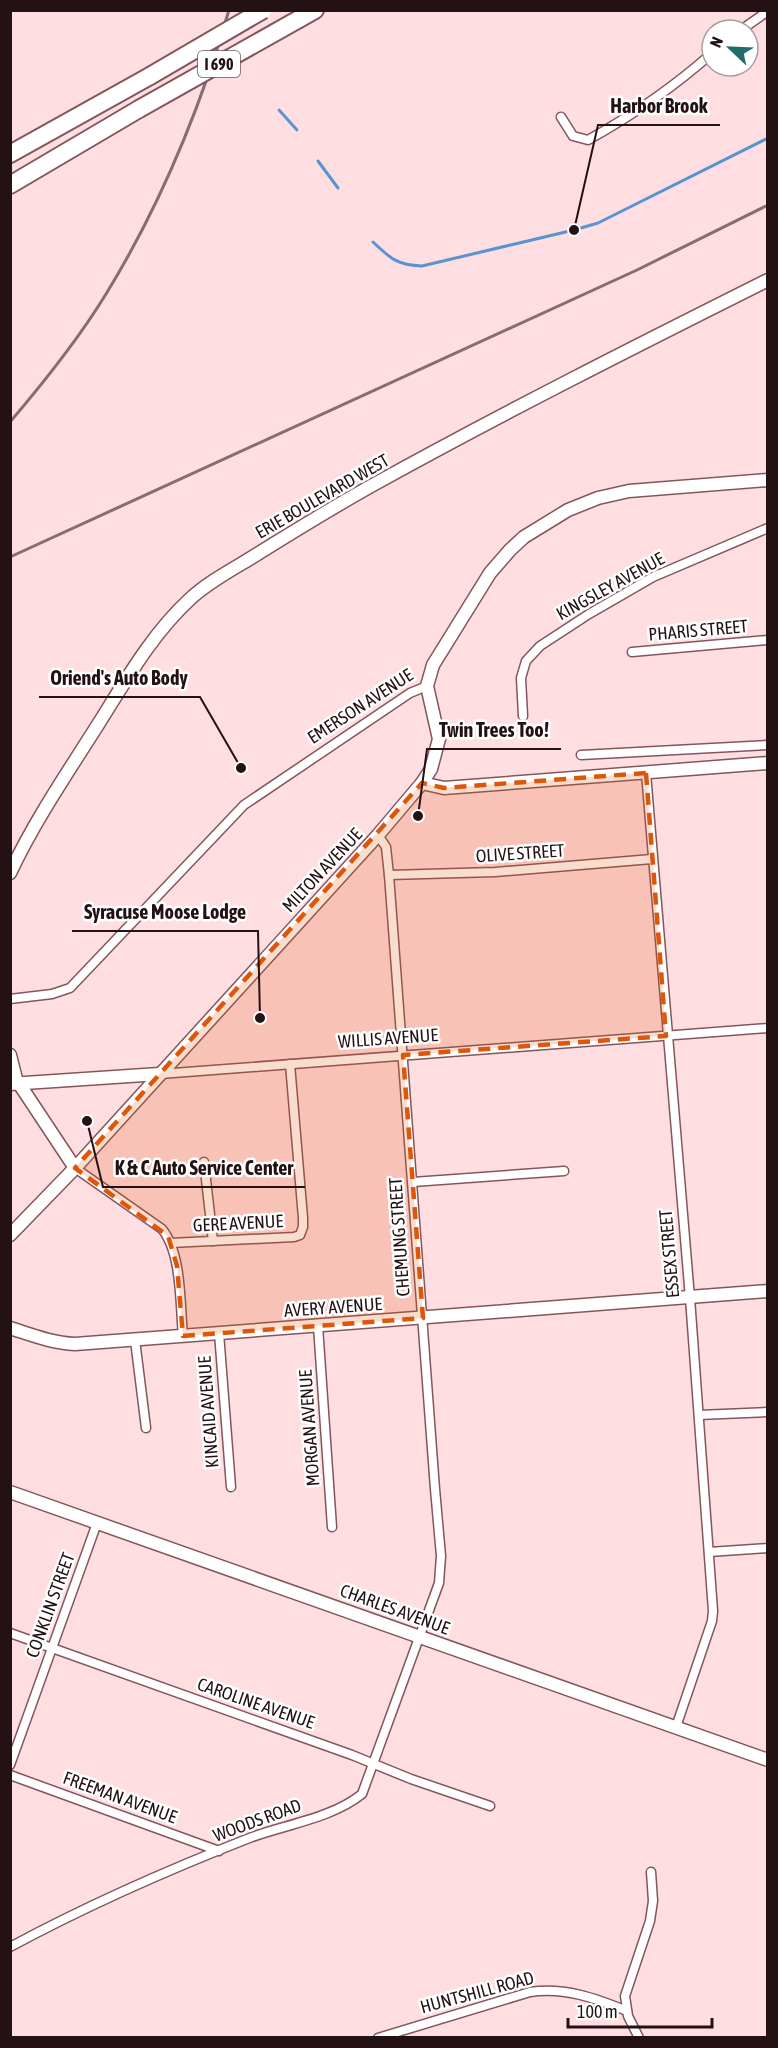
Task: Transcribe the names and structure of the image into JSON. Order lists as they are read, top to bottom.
{
  "streets": {
    "highway": ["I 690"],
    "street": [
      "ERIE BOULEVARD WEST",
      "KINGSLEY AVENUE",
      "PHARIS STREET",
      "EMERSON AVENUE",
      "OLIVE STREET",
      "MILTON AVENUE",
      "WILLIS AVENUE",
      "GERE AVENUE",
      "CHEMUNG STREET",
      "ESSEX STREET",
      "AVERY AVENUE",
      "KINCAID AVENUE",
      "MORGAN AVENUE",
      "CONKLIN STREET",
      "CHARLES AVENUE",
      "CAROLINE AVENUE",
      "FREEMAN AVENUE",
      "WOODS ROAD",
      "HUNTSHILL ROAD"
    ]
  },
  "crossings": [
    ["OLIVE STREET", "CHEMUNG STREET"],
    ["OLIVE STREET", "ESSEX STREET"],
    ["MILTON AVENUE", "WILLIS AVENUE"],
    ["MILTON AVENUE", "CHEMUNG STREET"],
    ["WILLIS AVENUE", "GERE AVENUE"],
    ["WILLIS AVENUE", "CHEMUNG STREET"],
    ["WILLIS AVENUE", "ESSEX STREET"],
    ["GERE AVENUE", "AVERY AVENUE"],
    ["CHEMUNG STREET", "AVERY AVENUE"],
    ["CHEMUNG STREET", "CHARLES AVENUE"],
    ["CHEMUNG STREET", "WOODS ROAD"],
    ["ESSEX STREET", "AVERY AVENUE"],
    ["ESSEX STREET", "CHARLES AVENUE"],
    ["AVERY AVENUE", "KINCAID AVENUE"],
    ["AVERY AVENUE", "MORGAN AVENUE"],
    ["CONKLIN STREET", "CHARLES AVENUE"],
    ["CONKLIN STREET", "CAROLINE AVENUE"],
    ["CHARLES AVENUE", "WOODS ROAD"],
    ["CAROLINE AVENUE", "WOODS ROAD"],
    ["FREEMAN AVENUE", "WOODS ROAD"]
  ],
  "places": [
    "Harbor Brook",
    "Oriend's Auto Body",
    "Twin Trees Too!",
    "Syracuse Moose Lodge",
    "K & C Auto Service Center"
  ],
  "scale_bar": "100 m",
  "north": "top left"
}
